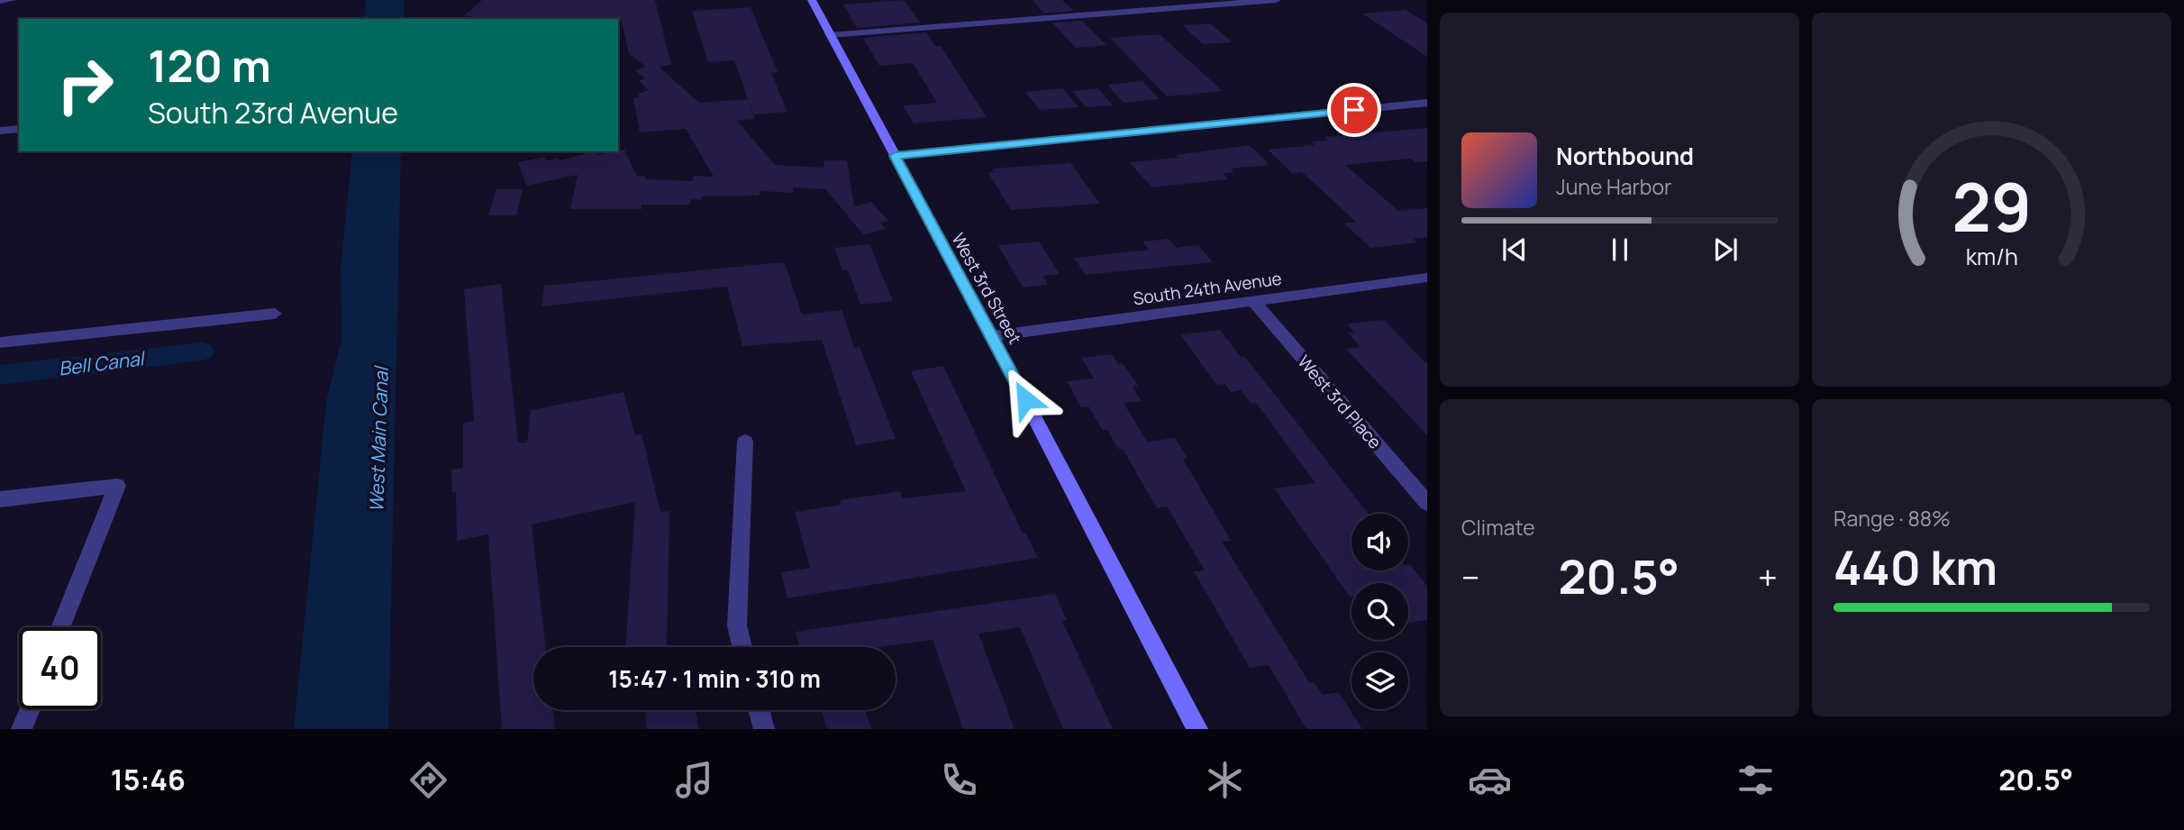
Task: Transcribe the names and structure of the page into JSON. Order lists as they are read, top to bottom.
{
  "streets": {
    "street": ["West 3rd Street", "South 24th Avenue", "West 3rd Place"]
  },
  "crossings": [
    ["West 3rd Street", "South 24th Avenue"],
    ["South 24th Avenue", "West 3rd Place"]
  ],
  "water": ["Bell Canal", "West Main Canal"],
  "page": {
    "turn": ["120 m", "South 23rd Avenue"],
    "song": ["Northbound", "June Harbor"],
    "tile": [
      "Climate",
      ["Range · 88%", "440 km"]
    ],
    "heat": ["−", "20.5°", "+"],
    "limit": "40",
    "trip": "15:47 · 1 min · 310 m",
    "tabs": ["15:46", "20.5°"],
    "gauge": ["29", "km/h"]
  }
}
